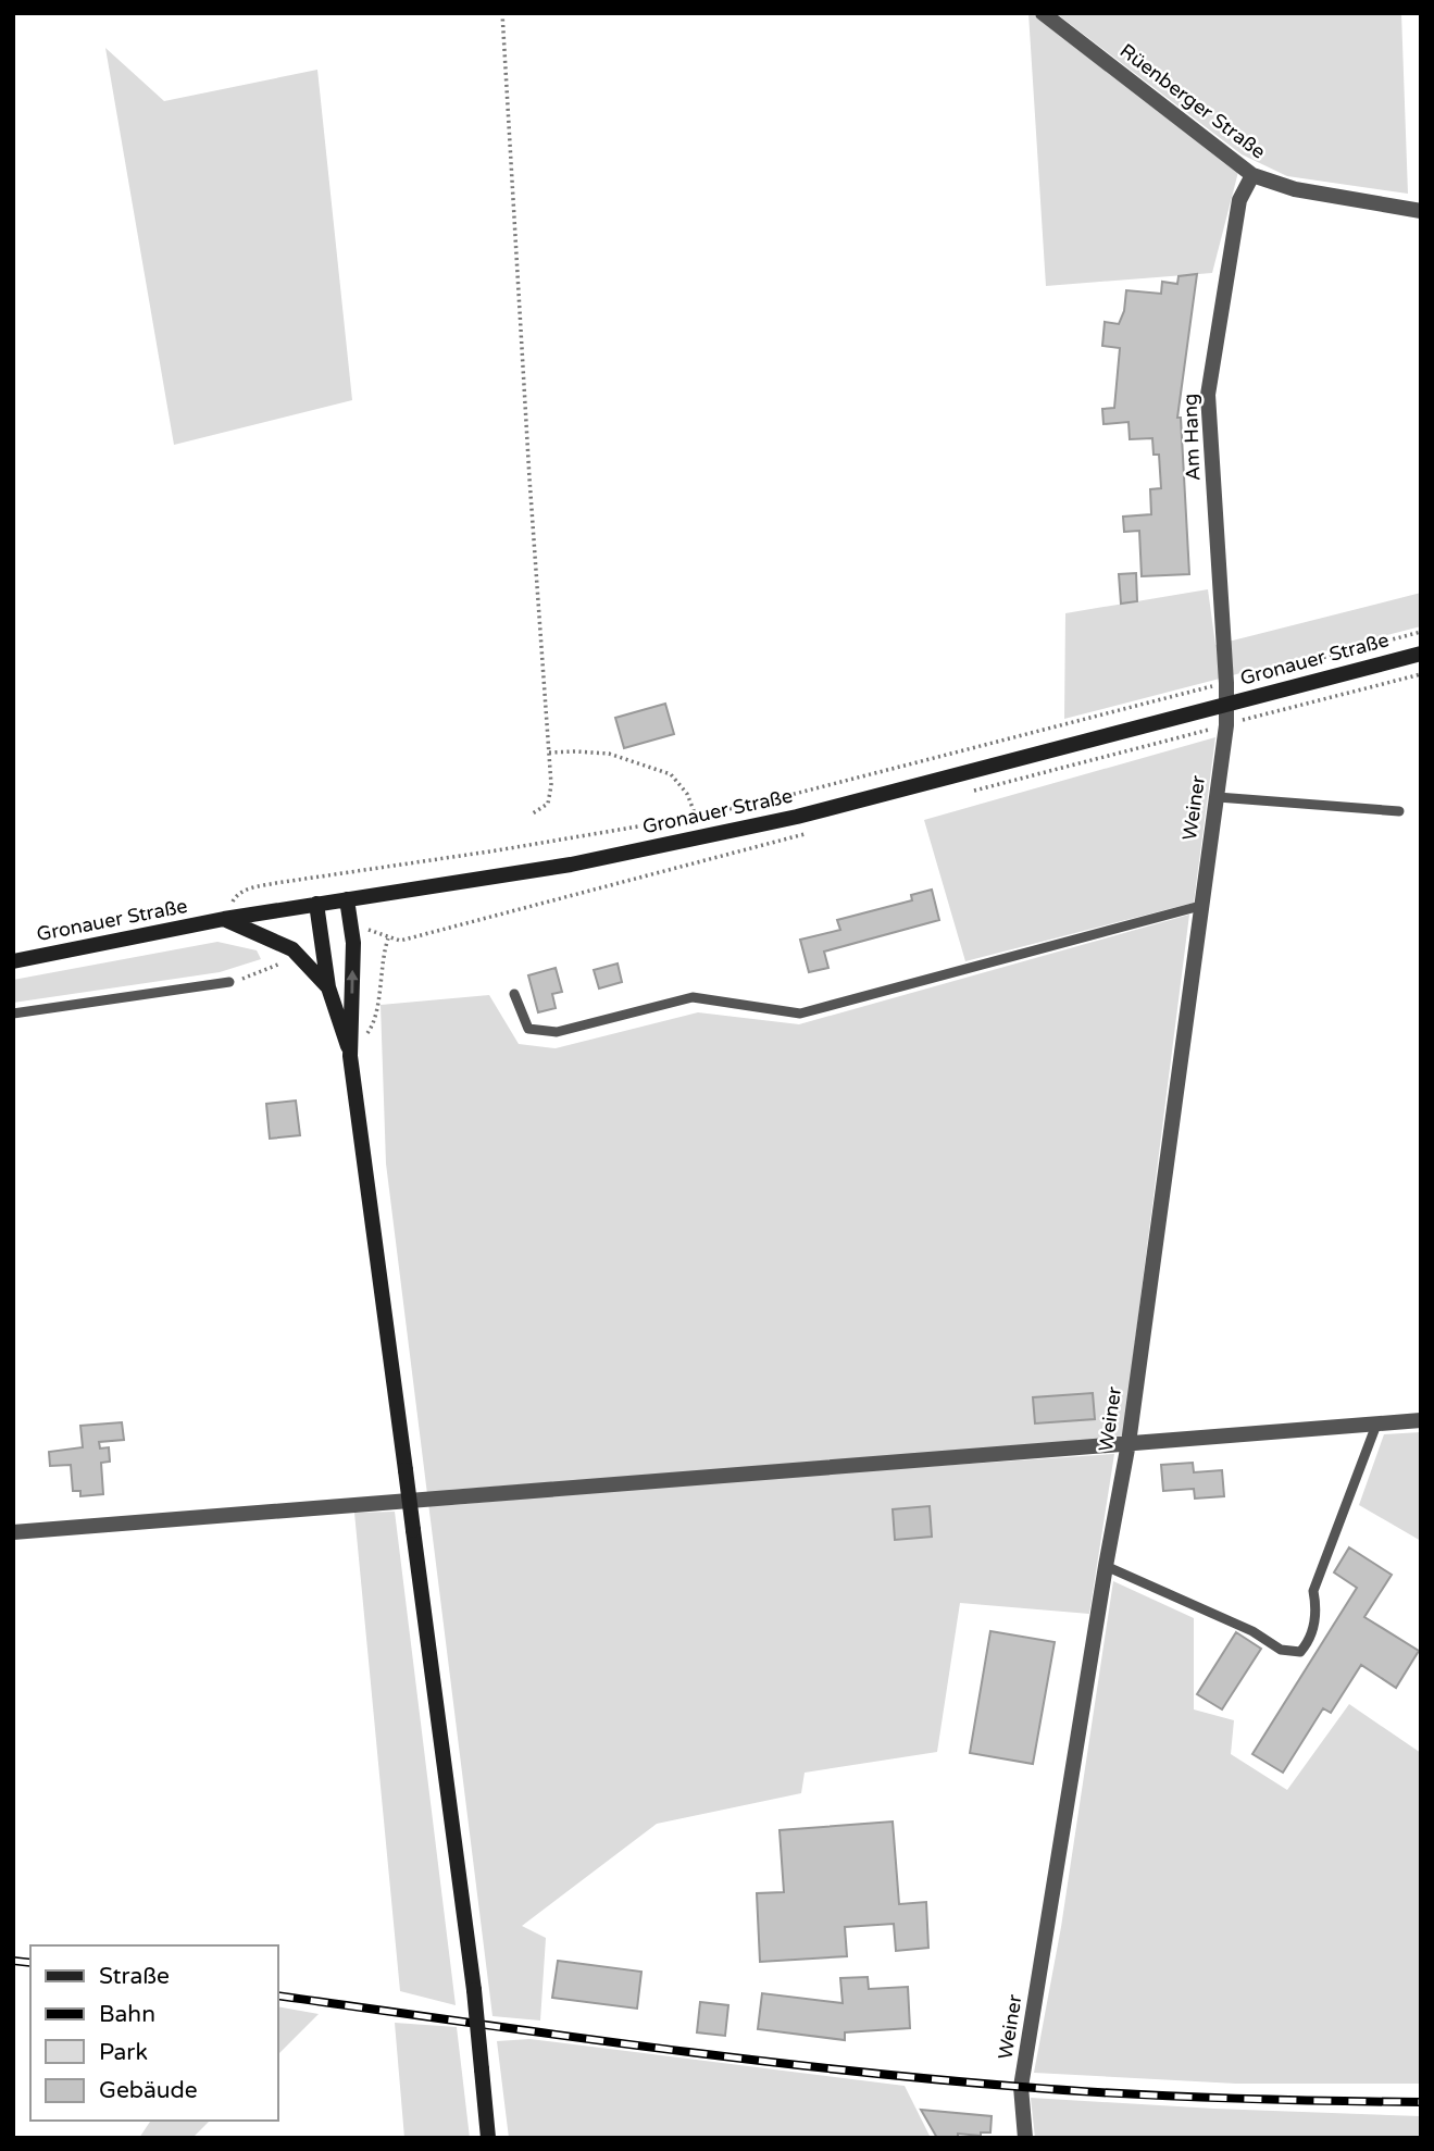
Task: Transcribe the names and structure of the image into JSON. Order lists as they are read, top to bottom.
{
  "streets": {
    "main road": ["Gronauer Straße"],
    "street": ["Rüenberger Straße", "Am Hang", "Weiner"]
  },
  "crossings": [
    ["Rüenberger Straße", "Am Hang"],
    ["Am Hang", "Gronauer Straße"],
    ["Am Hang", "Weiner"],
    ["Gronauer Straße", "Weiner"]
  ],
  "legend": [
    "Straße",
    "Bahn",
    "Park",
    "Gebäude"
  ]
}
